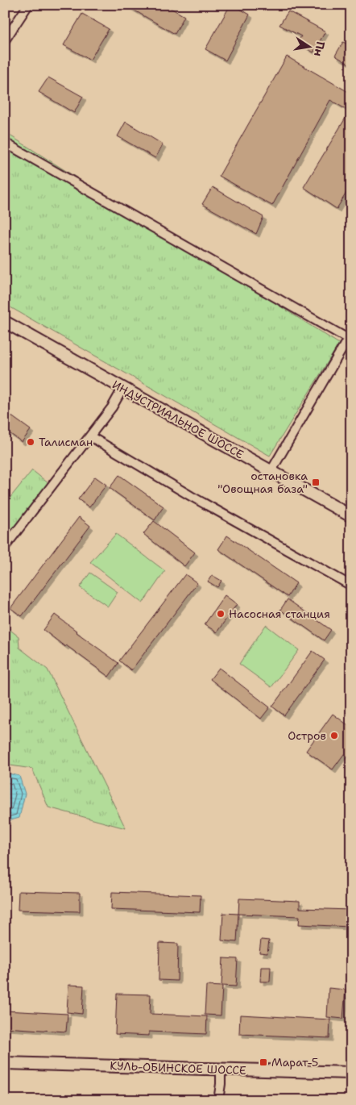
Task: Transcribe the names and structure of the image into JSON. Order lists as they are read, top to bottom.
{
  "streets": {
    "main road": ["ИНДУСТРИАЛЬНОЕ ШОССЕ", "КУЛЬ-ОБИНСКОЕ ШОССЕ"]
  },
  "places": {
    "other": ["Талисман", "Насосная станция", "Остров"],
    "transit": ["остановка \"Овощная база\"", "Марат-5"]
  },
  "north": "right"
}
